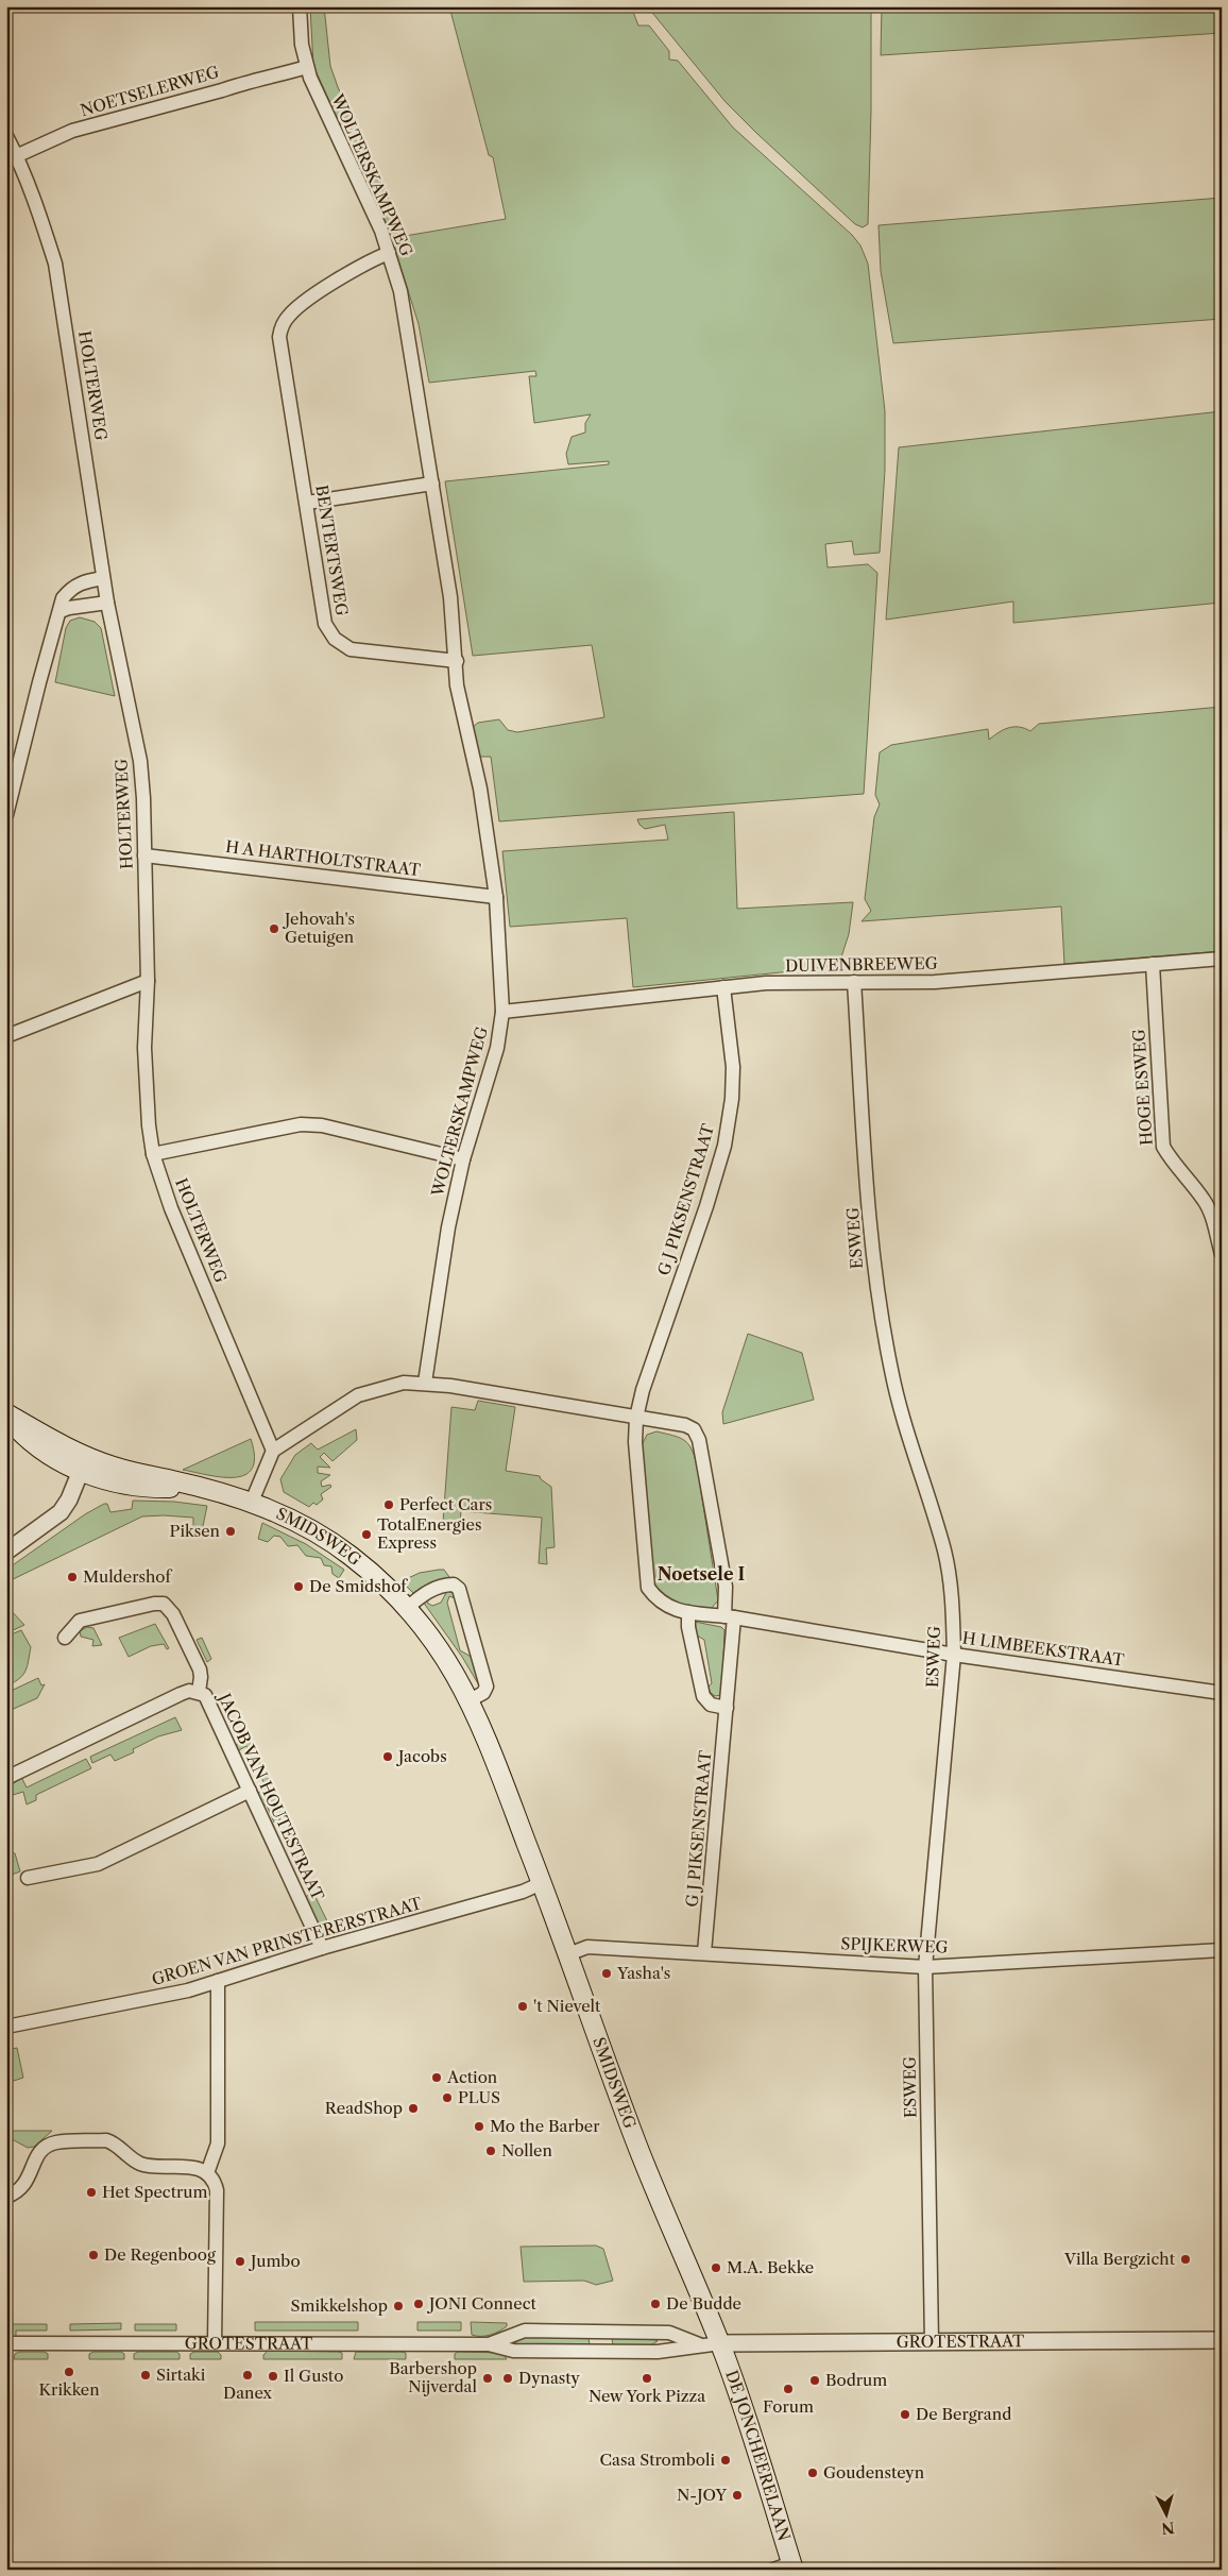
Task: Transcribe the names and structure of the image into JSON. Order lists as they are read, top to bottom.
{
  "streets": {
    "main road": ["SMIDSWEG", "DE JONCHEERELAAN"],
    "street": [
      "NOETSELERWEG",
      "WOLTERSKAMPWEG",
      "HOLTERWEG",
      "BENTERTSWEG",
      "H A HARTHOLTSTRAAT",
      "DUIVENBREEWEG",
      "HOGE ESWEG",
      "G J PIKSENSTRAAT",
      "ESWEG",
      "H LIMBEEKSTRAAT",
      "JACOB VAN HOUTESTRAAT",
      "GROEN VAN PRINSTERERSTRAAT",
      "SPIJKERWEG",
      "GROTESTRAAT"
    ]
  },
  "crossings": [
    ["NOETSELERWEG", "WOLTERSKAMPWEG"],
    ["NOETSELERWEG", "HOLTERWEG"],
    ["WOLTERSKAMPWEG", "BENTERTSWEG"],
    ["WOLTERSKAMPWEG", "H A HARTHOLTSTRAAT"],
    ["WOLTERSKAMPWEG", "DUIVENBREEWEG"],
    ["HOLTERWEG", "H A HARTHOLTSTRAAT"],
    ["DUIVENBREEWEG", "HOGE ESWEG"],
    ["DUIVENBREEWEG", "G J PIKSENSTRAAT"],
    ["DUIVENBREEWEG", "ESWEG"],
    ["G J PIKSENSTRAAT", "H LIMBEEKSTRAAT"],
    ["G J PIKSENSTRAAT", "SPIJKERWEG"],
    ["ESWEG", "H LIMBEEKSTRAAT"],
    ["ESWEG", "SPIJKERWEG"],
    ["ESWEG", "GROTESTRAAT"],
    ["SMIDSWEG", "GROEN VAN PRINSTERERSTRAAT"],
    ["SMIDSWEG", "SPIJKERWEG"],
    ["SMIDSWEG", "GROTESTRAAT"],
    ["SMIDSWEG", "DE JONCHEERELAAN"],
    ["JACOB VAN HOUTESTRAAT", "GROEN VAN PRINSTERERSTRAAT"],
    ["GROTESTRAAT", "DE JONCHEERELAAN"]
  ],
  "districts": ["Noetsele I"],
  "places": [
    "Jehovah's Getuigen",
    "Perfect Cars",
    "Piksen",
    "TotalEnergies Express",
    "Muldershof",
    "De Smidshof",
    "Jacobs",
    "Yasha's",
    "'t Nievelt",
    "Action",
    "PLUS",
    "ReadShop",
    "Mo the Barber",
    "Nollen",
    "Het Spectrum",
    "De Regenboog",
    "Villa Bergzicht",
    "Jumbo",
    "M.A. Bekke",
    "JONI Connect",
    "De Budde",
    "Smikkelshop",
    "Krikken",
    "Sirtaki",
    "Danex",
    "Il Gusto",
    "Barbershop Nijverdal",
    "Dynasty",
    "New York Pizza",
    "Bodrum",
    "Forum",
    "De Bergrand",
    "Casa Stromboli",
    "Goudensteyn",
    "N-JOY"
  ],
  "north": "bottom"
}
